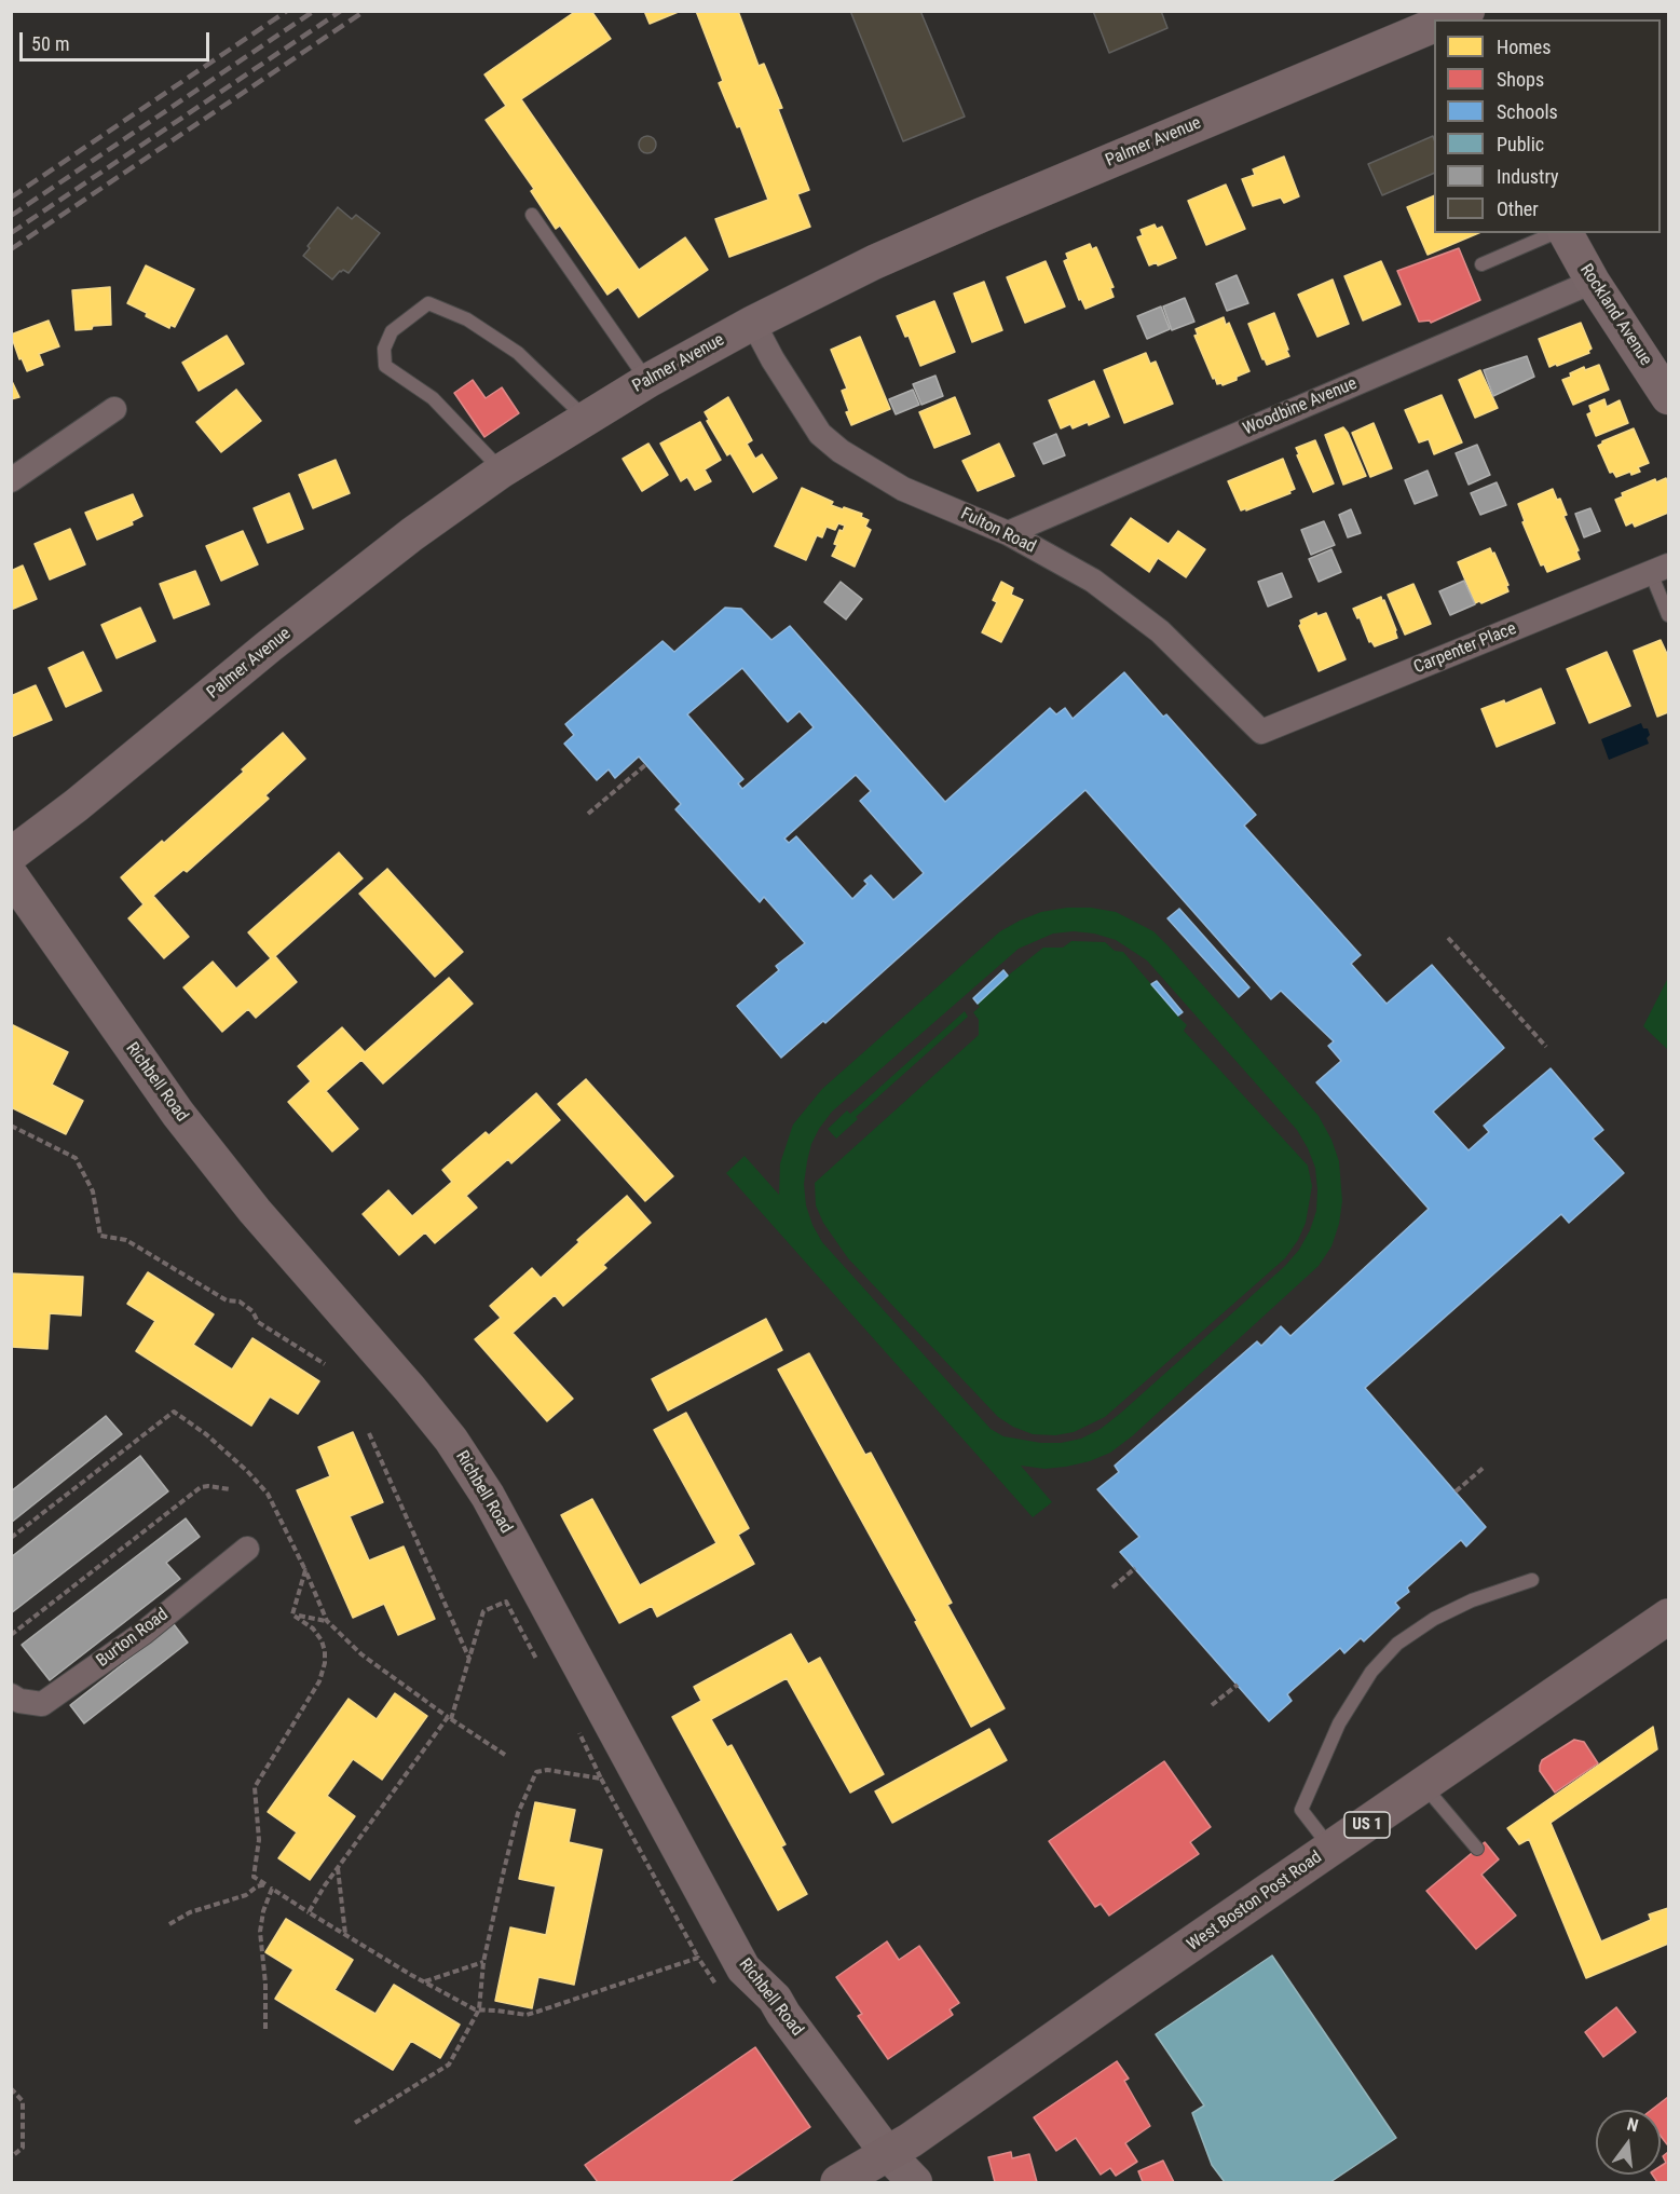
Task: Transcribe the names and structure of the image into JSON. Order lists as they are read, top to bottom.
{
  "streets": {
    "main road": ["US 1", "West Boston Post Road"],
    "street": [
      "Palmer Avenue",
      "Rockland Avenue",
      "Woodbine Avenue",
      "Fulton Road",
      "Carpenter Place",
      "Richbell Road",
      "Burton Road"
    ]
  },
  "crossings": [
    ["Palmer Avenue", "Fulton Road"],
    ["Rockland Avenue", "Woodbine Avenue"],
    ["Woodbine Avenue", "Fulton Road"],
    ["Fulton Road", "Carpenter Place"],
    ["Richbell Road", "West Boston Post Road"]
  ],
  "legend": [
    "Homes",
    "Shops",
    "Schools",
    "Public",
    "Industry",
    "Other"
  ],
  "scale_bar": "50 m",
  "north": "top"
}
